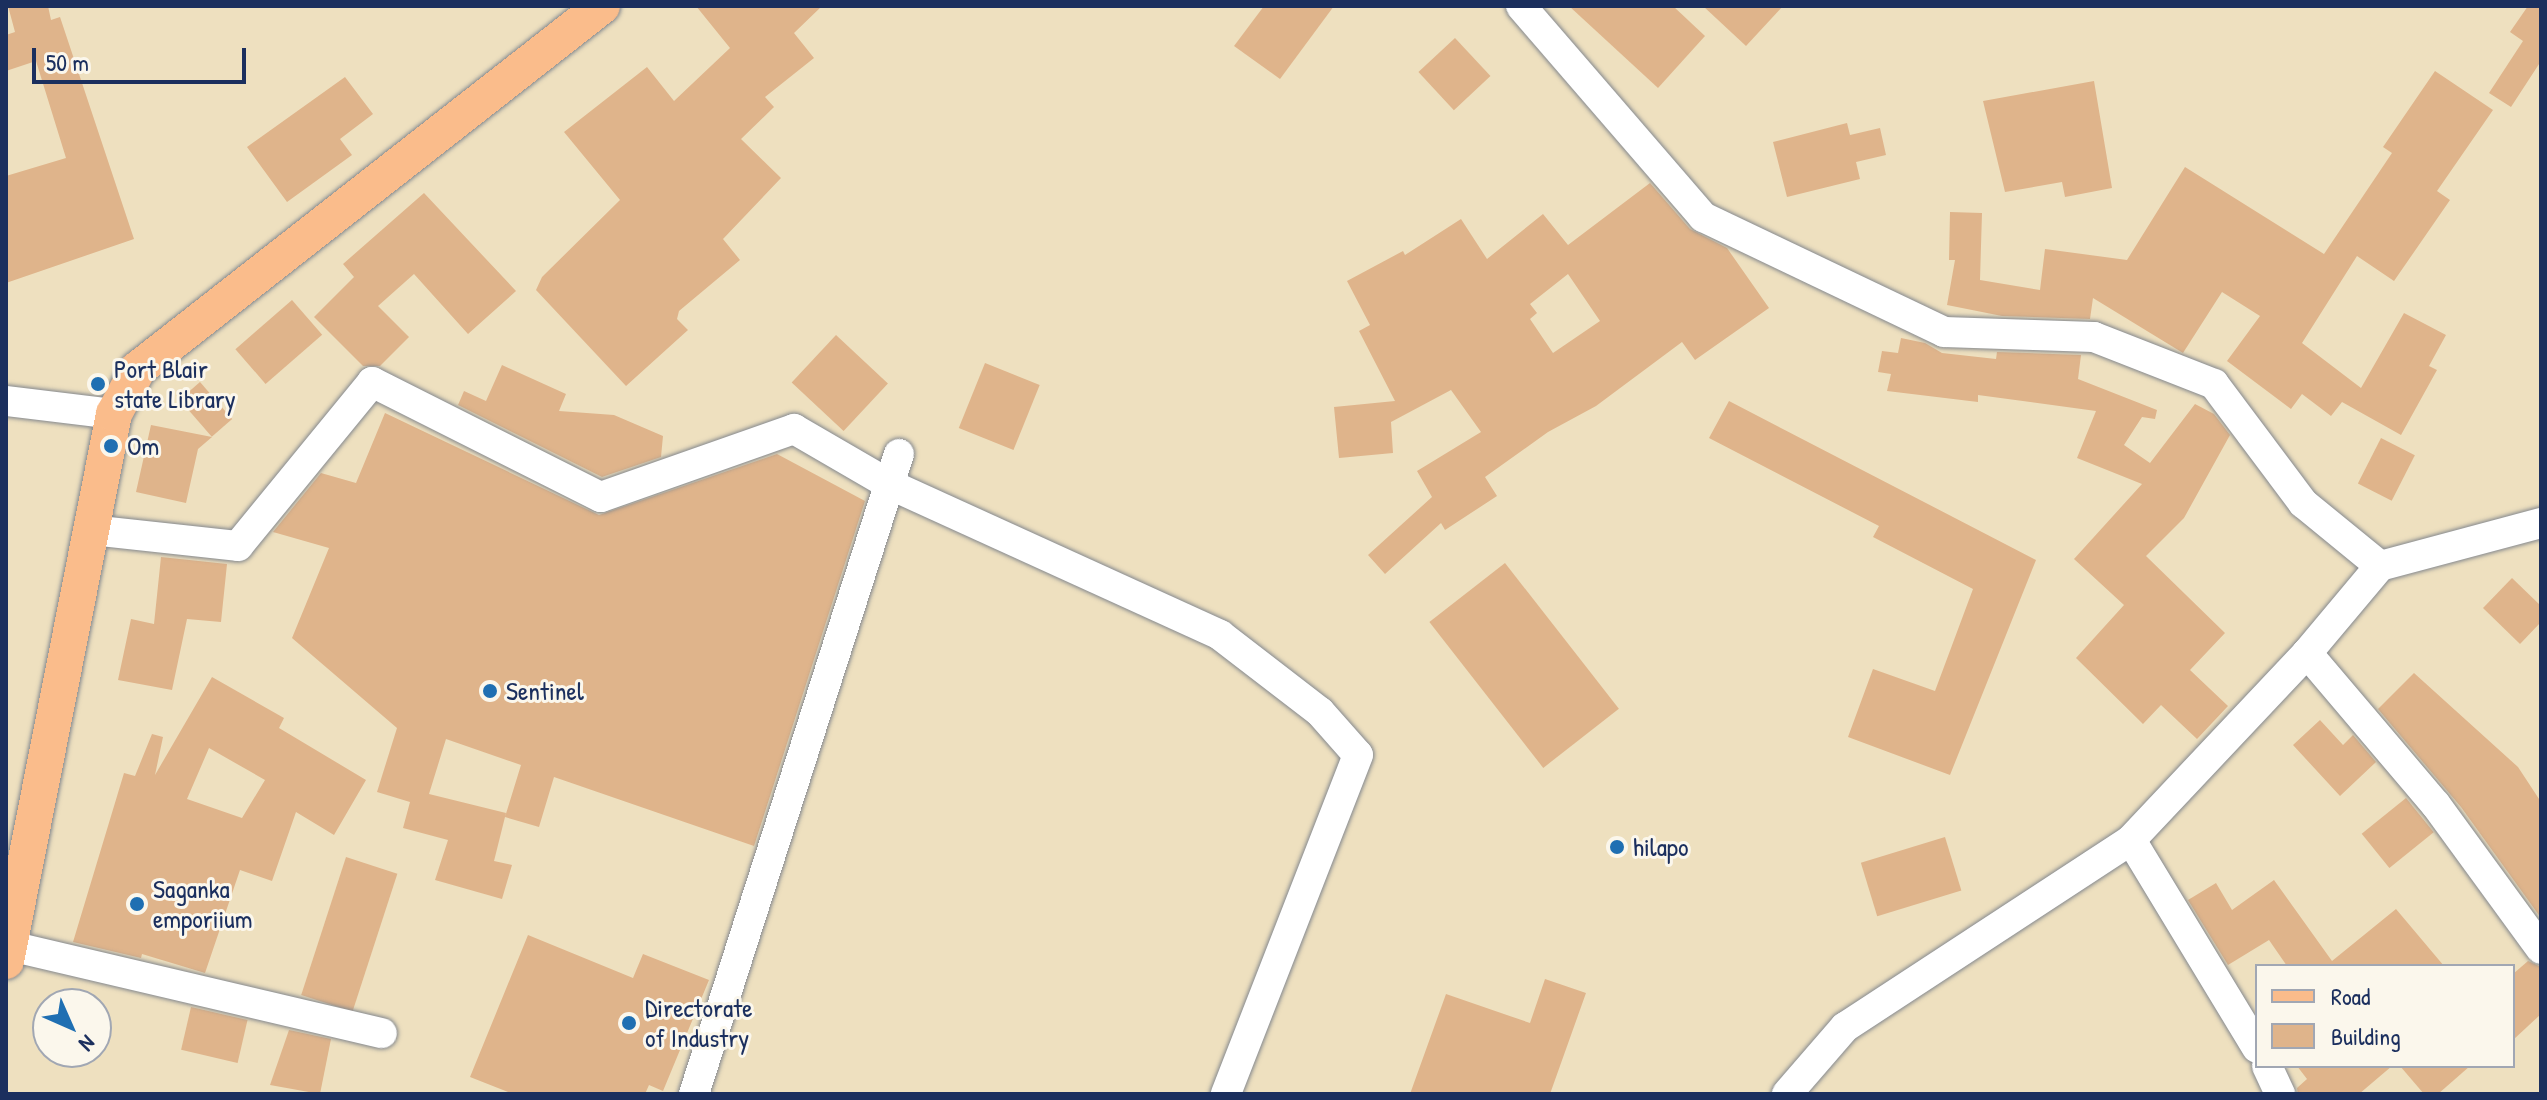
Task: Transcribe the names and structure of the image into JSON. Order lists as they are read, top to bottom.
{
  "places": [
    "Port Blair state Library",
    "Om",
    "Sentinel",
    "hilapo",
    "Saganka emporiium",
    "Directorate of Industry"
  ],
  "legend": ["Road", "Building"],
  "scale_bar": "50 m",
  "north": "bottom right"
}
